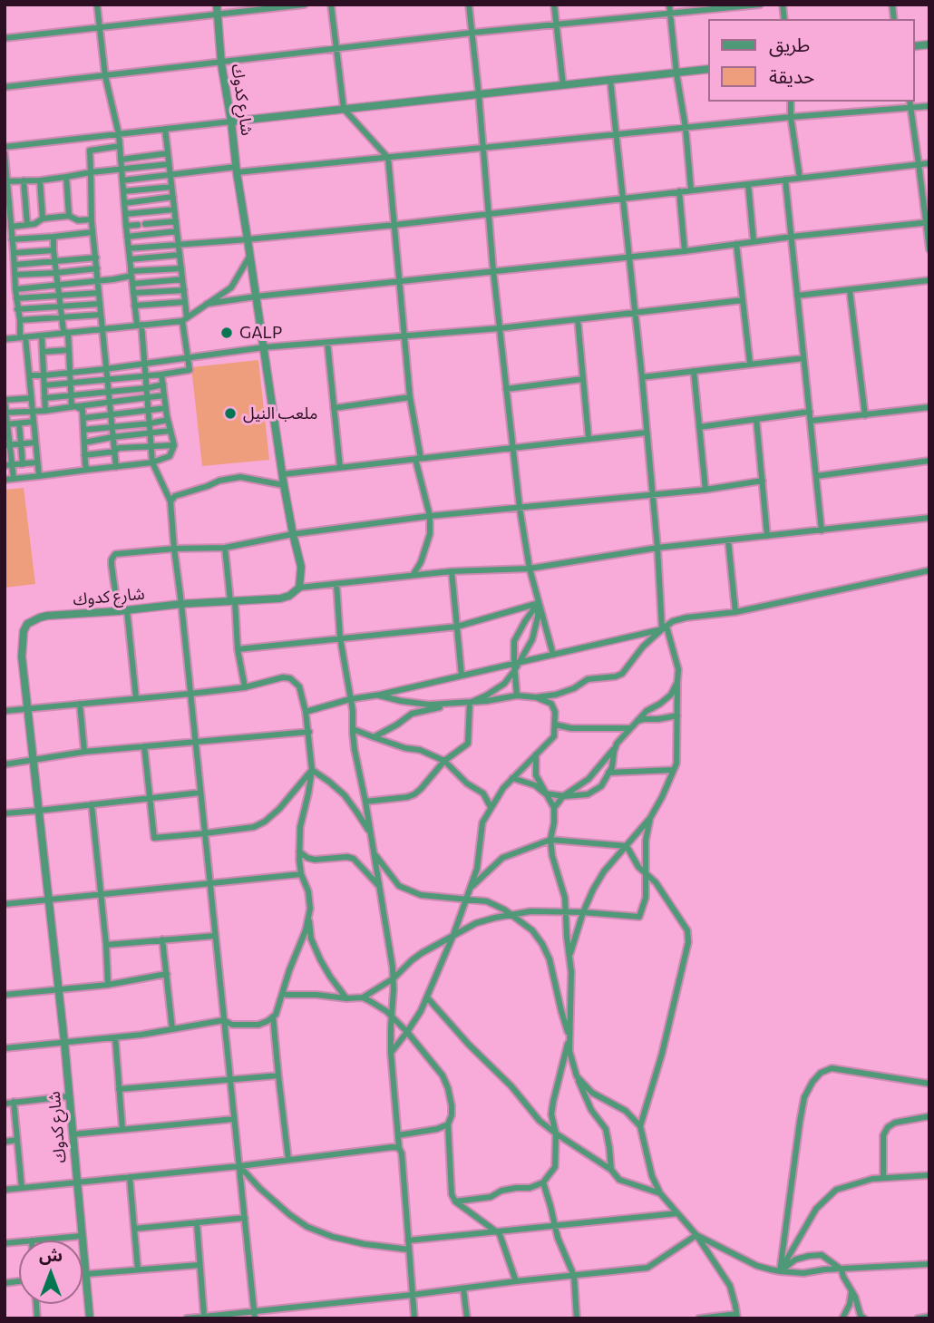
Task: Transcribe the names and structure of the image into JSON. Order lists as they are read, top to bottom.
{
  "streets": {
    "street": ["شارع كدوك"]
  },
  "places": ["GALP", "ملعب النيل"],
  "legend": ["طريق", "حديقة"],
  "north": "top"
}
